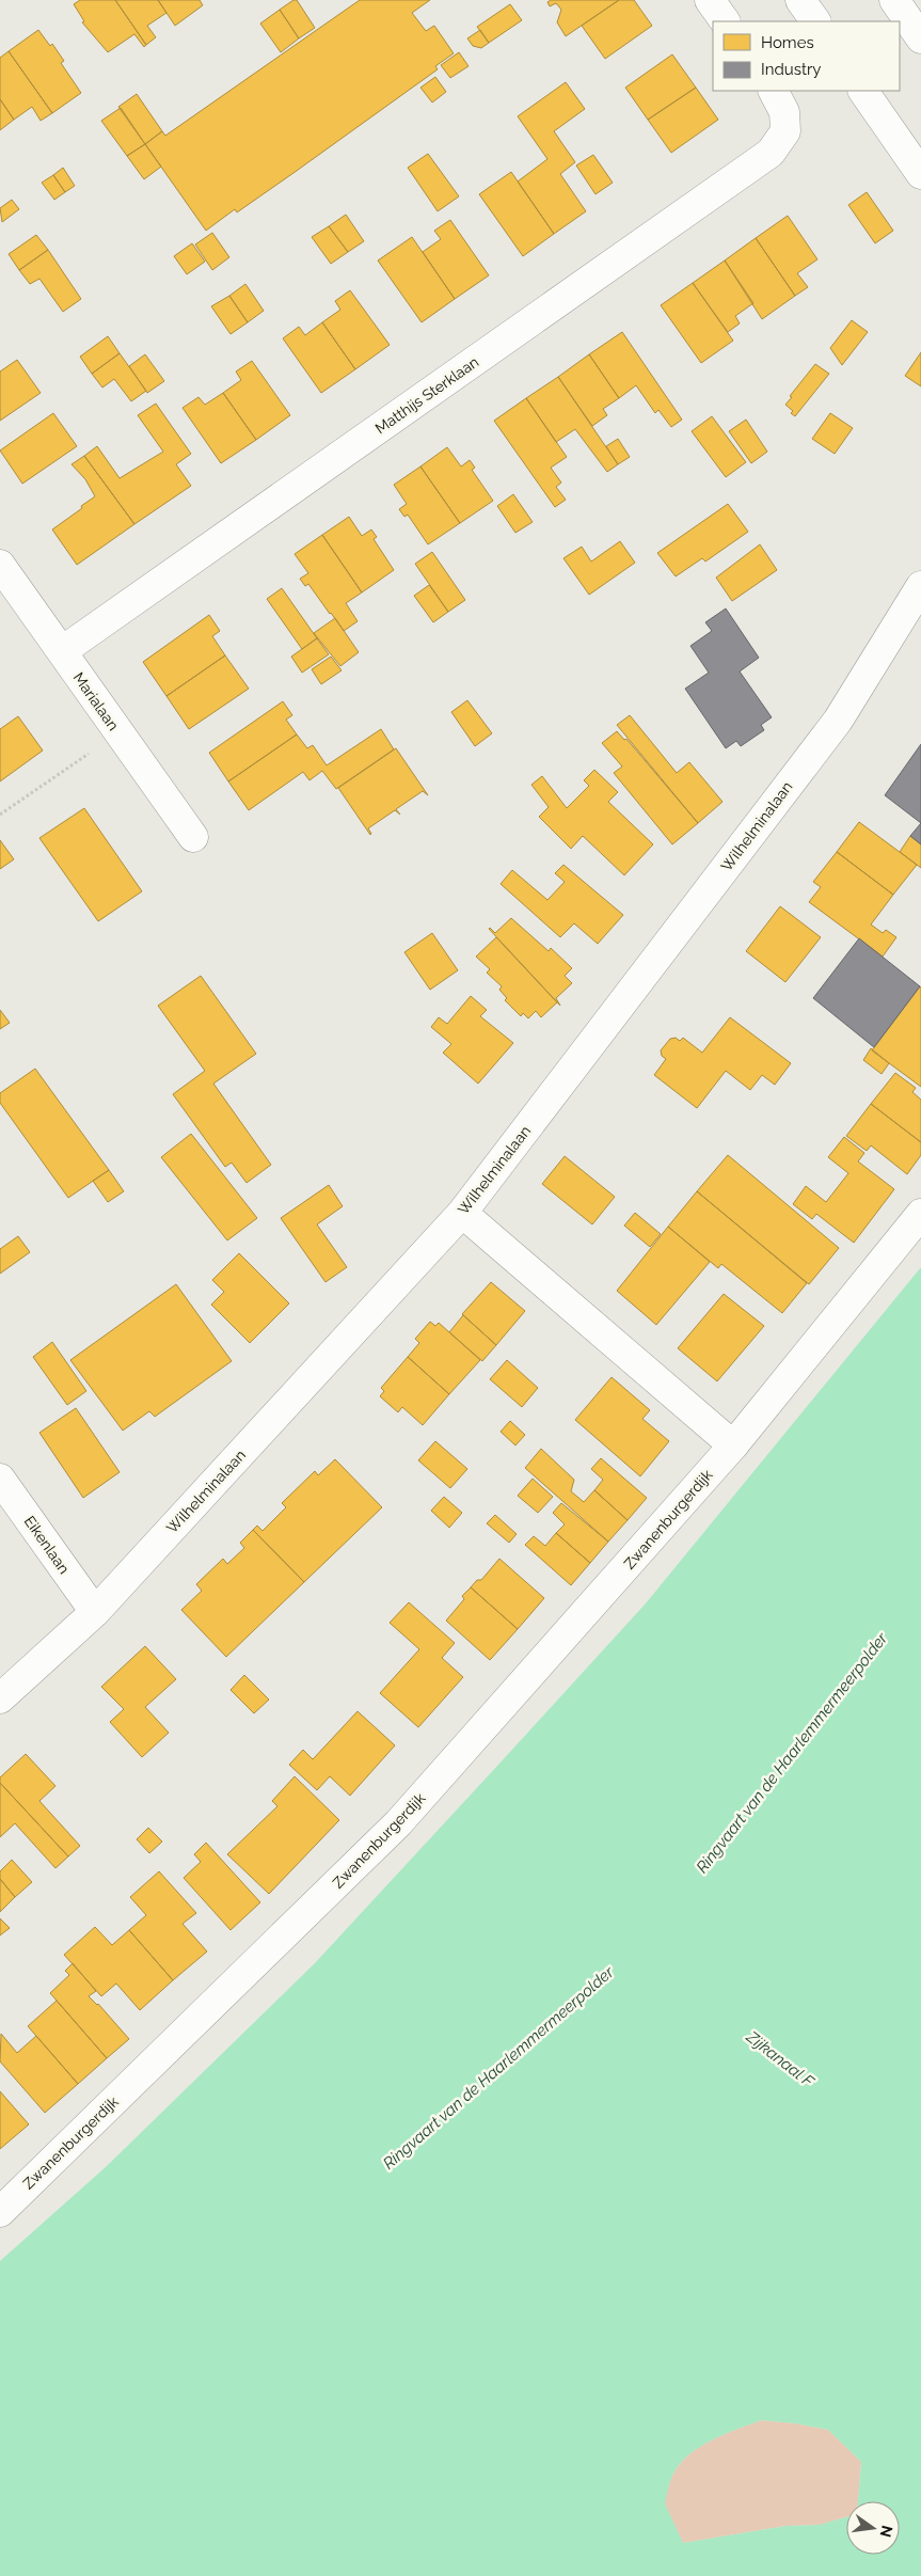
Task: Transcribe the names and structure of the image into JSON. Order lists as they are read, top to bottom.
{
  "streets": {
    "street": [
      "Matthijs Sterklaan",
      "Marialaan",
      "Wilhelminalaan",
      "Zwanenburgerdijk",
      "Eikenlaan"
    ]
  },
  "crossings": [
    ["Matthijs Sterklaan", "Marialaan"],
    ["Wilhelminalaan", "Eikenlaan"]
  ],
  "water": ["Ringvaart van de Haarlemmermeerpolder", "Zijkanaal F"],
  "legend": ["Homes", "Industry"],
  "north": "right"
}
